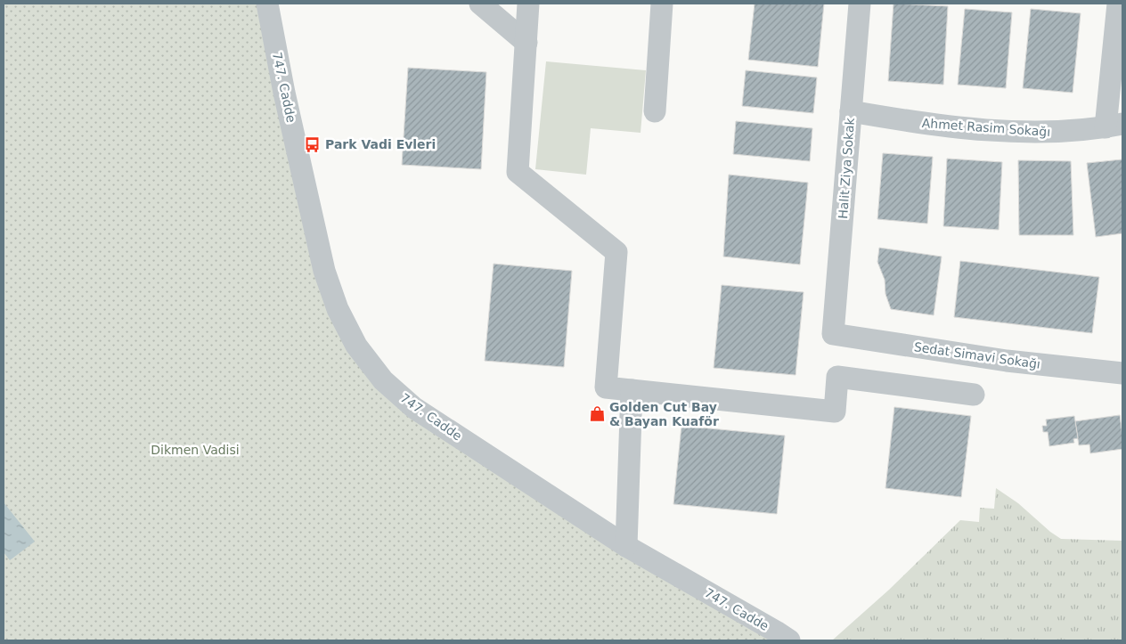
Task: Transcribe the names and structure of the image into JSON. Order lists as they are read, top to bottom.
{
  "streets": {
    "street": [
      "747. Cadde",
      "Ahmet Rasim Sokağı",
      "Halit Ziya Sokak",
      "Sedat Simavi Sokağı"
    ]
  },
  "crossings": [
    ["Ahmet Rasim Sokağı", "Halit Ziya Sokak"],
    ["Halit Ziya Sokak", "Sedat Simavi Sokağı"]
  ],
  "parks": ["Dikmen Vadisi"],
  "places": {
    "bus stop": ["Park Vadi Evleri"],
    "shop": ["Golden Cut Bay & Bayan Kuaför"]
  }
}
